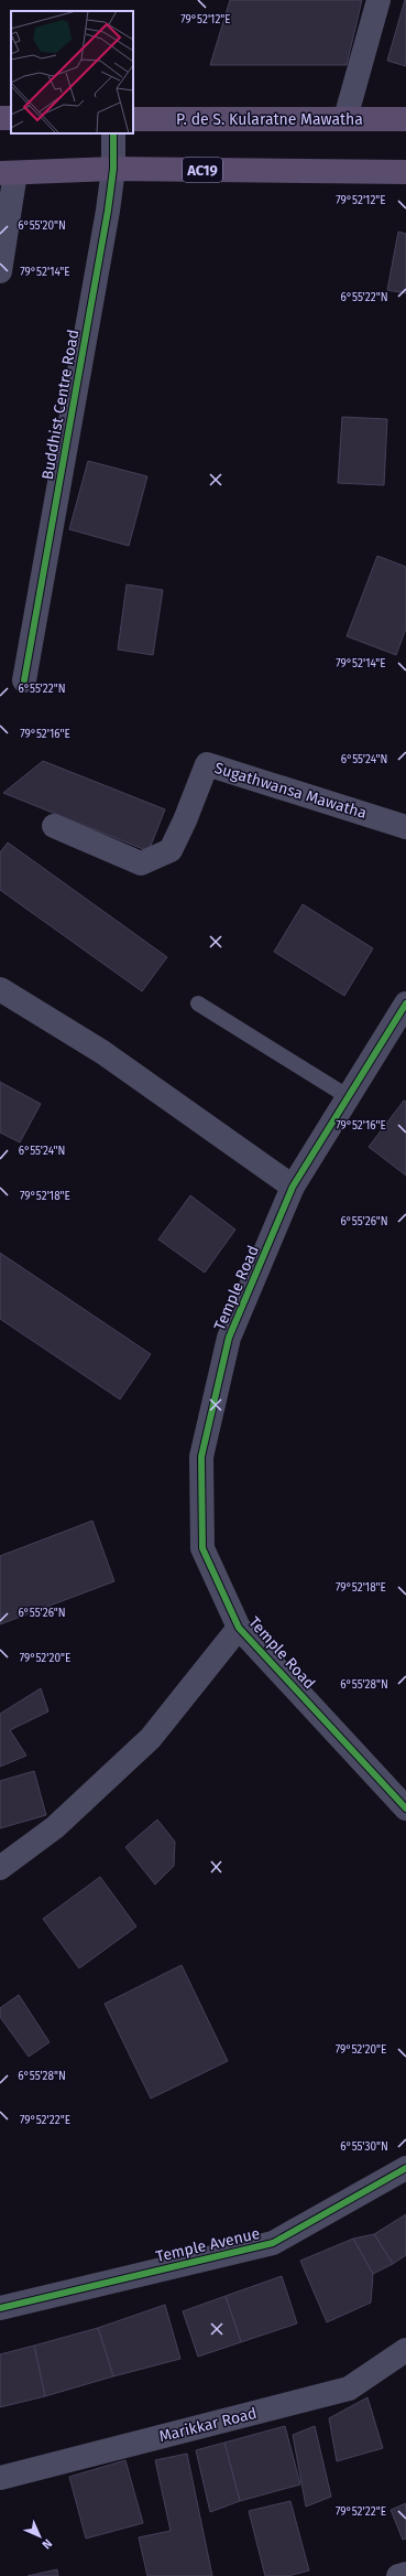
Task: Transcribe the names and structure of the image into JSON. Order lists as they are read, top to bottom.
{
  "streets": {
    "main road": ["P. de S. Kularatne Mawatha", "AC19"],
    "street": [
      "Buddhist Centre Road",
      "Sugathwansa Mawatha",
      "Temple Road",
      "Temple Avenue",
      "Marikkar Road"
    ]
  },
  "crossings": [
    ["AC19", "Buddhist Centre Road"]
  ],
  "north": "bottom right",
  "coordinates": [
    "79°52'12\"E",
    "6°55'20\"N",
    "79°52'14\"E",
    "6°55'22\"N",
    "79°52'16\"E",
    "6°55'24\"N",
    "79°52'18\"E",
    "6°55'26\"N",
    "79°52'20\"E",
    "6°55'28\"N",
    "79°52'22\"E",
    "6°55'30\"N"
  ]
}
